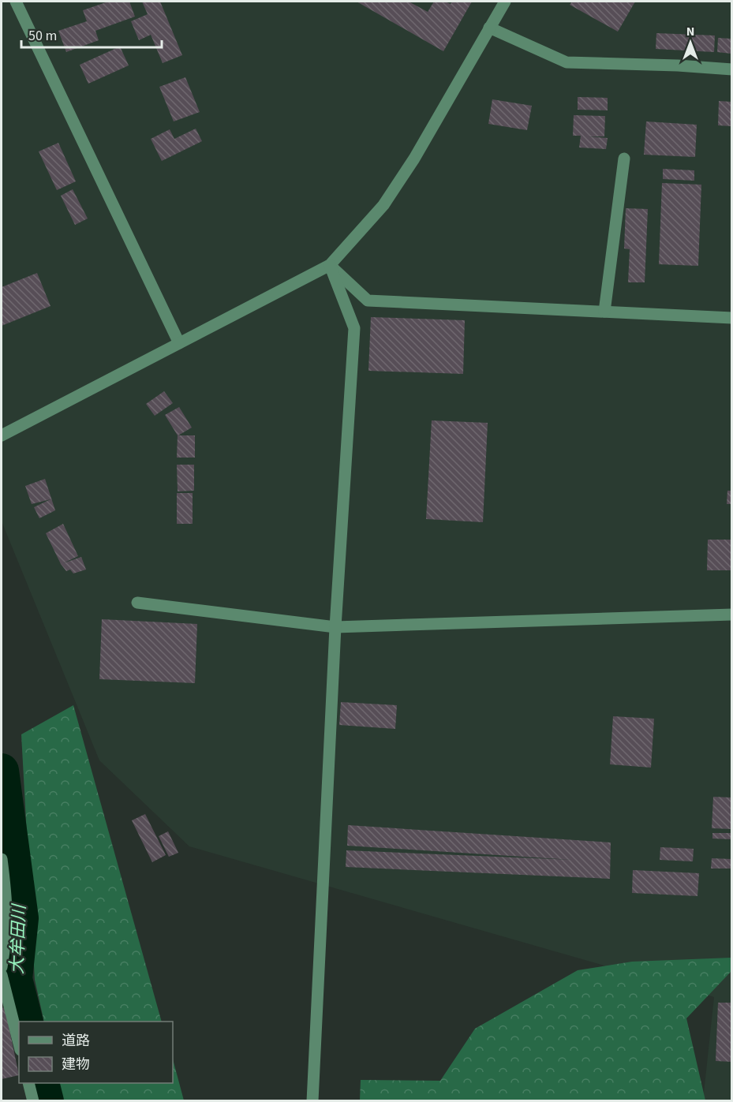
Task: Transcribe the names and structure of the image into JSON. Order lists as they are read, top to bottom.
{
  "water": ["大牟田川"],
  "legend": ["道路", "建物"],
  "scale_bar": "50 m",
  "north": "top"
}
